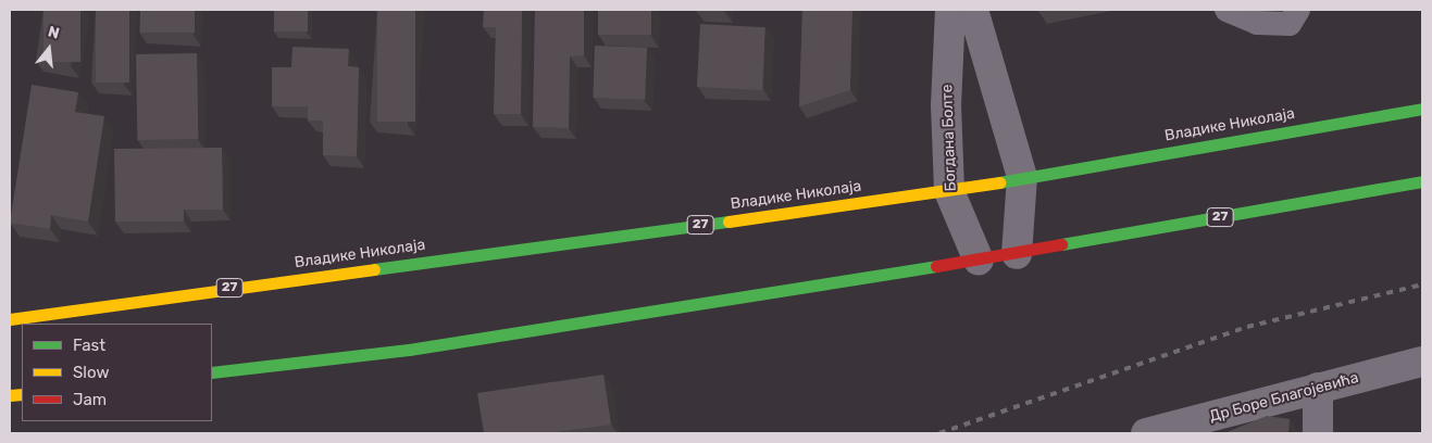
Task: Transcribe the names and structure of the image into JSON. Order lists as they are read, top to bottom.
{
  "streets": {
    "main road": ["Владике Николаја", "27"],
    "street": ["Богдана Болте", "Др Боре Благојевића"]
  },
  "crossings": [
    ["Владике Николаја", "Богдана Болте"],
    ["Богдана Болте", "27"]
  ],
  "legend": ["Fast", "Slow", "Jam"],
  "north": "top"
}
